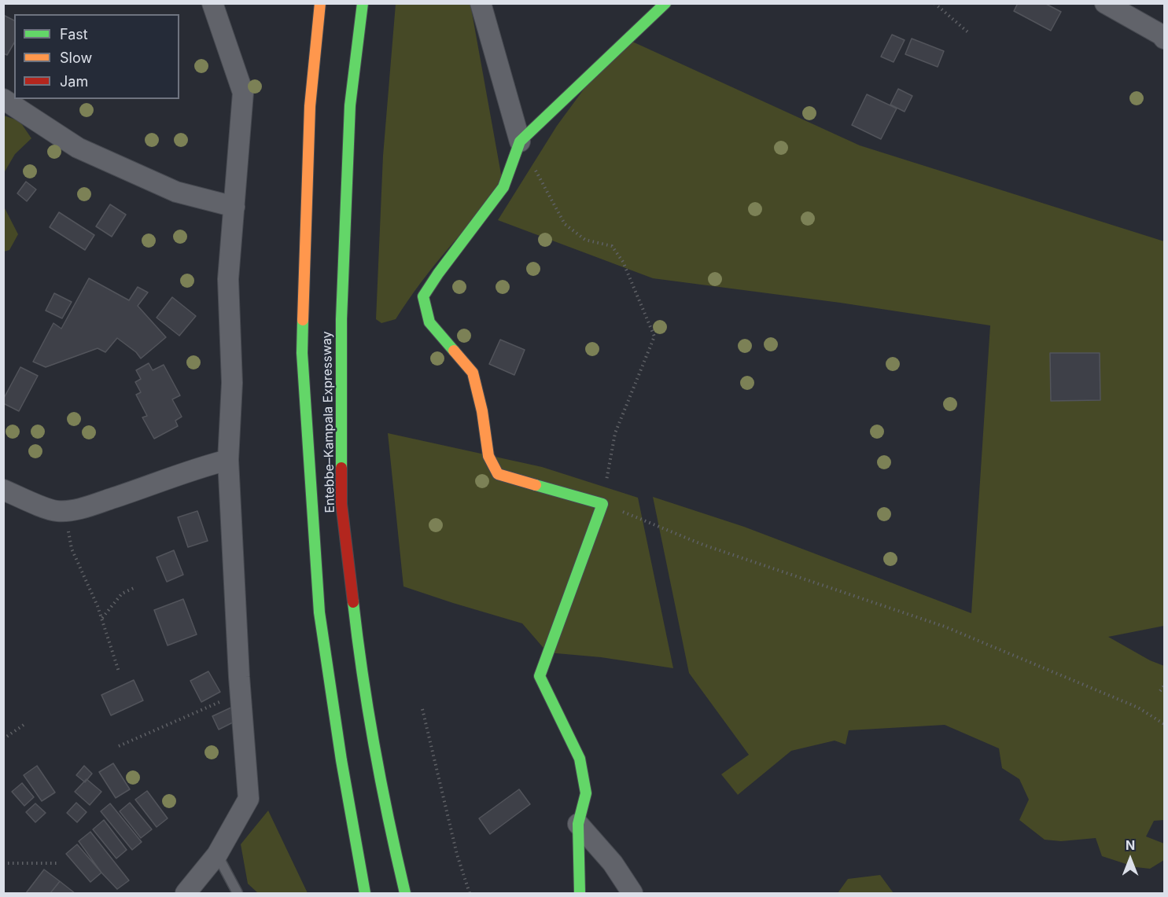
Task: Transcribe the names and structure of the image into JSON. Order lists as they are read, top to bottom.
{
  "streets": {
    "main road": ["Entebbe–Kampala Expressway"]
  },
  "legend": ["Fast", "Slow", "Jam"],
  "north": "top"
}
